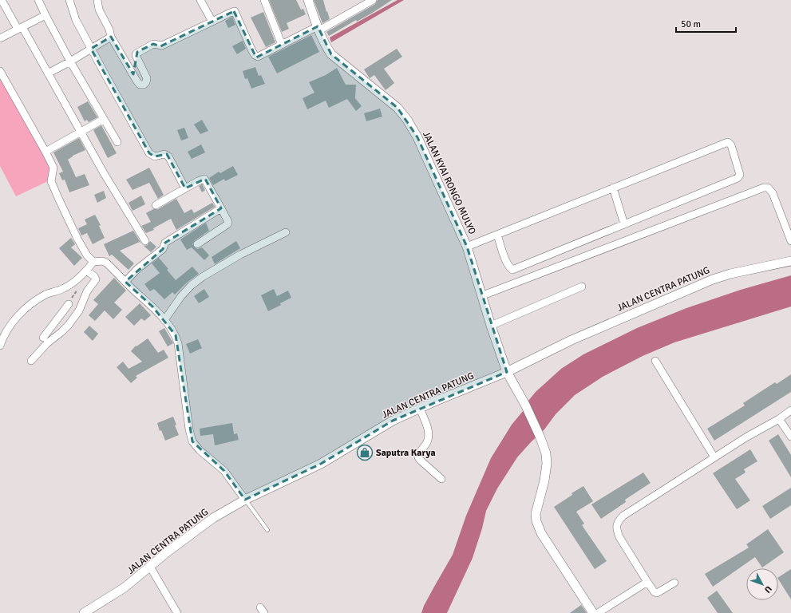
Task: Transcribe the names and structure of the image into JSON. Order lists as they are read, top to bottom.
{
  "streets": {
    "street": ["JALAN KYAI RONGO MULYO", "JALAN CENTRA PATUNG"]
  },
  "crossings": [
    ["JALAN KYAI RONGO MULYO", "JALAN CENTRA PATUNG"]
  ],
  "places": {
    "shop": ["Saputra Karya"]
  },
  "scale_bar": "50 m",
  "north": "bottom right"
}
